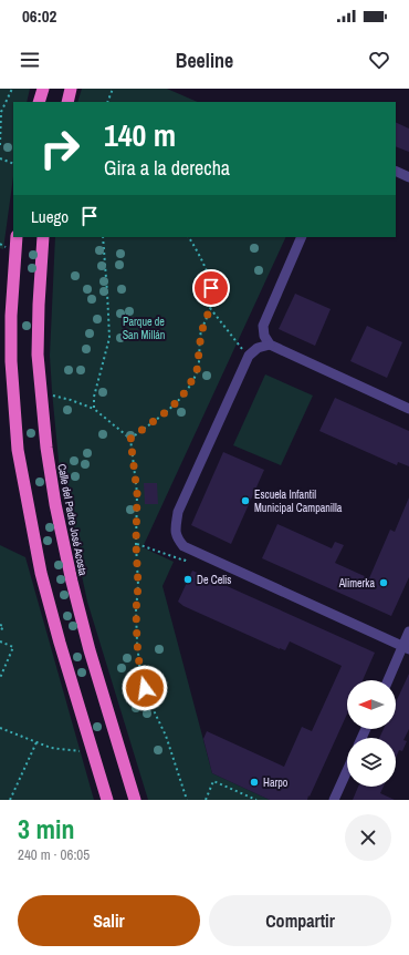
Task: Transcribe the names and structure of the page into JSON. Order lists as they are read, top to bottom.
{
  "streets": {
    "highway": ["Calle del Padre José Acosta"]
  },
  "parks": ["Parque de San Millán"],
  "places": [
    "Escuela Infantil Municipal Campanilla",
    "De Celis",
    "Alimerka",
    "Harpo"
  ],
  "north": "left",
  "page": {
    "status": "06:02",
    "header": "Beeline",
    "turn": ["140 m", "Gira a la derecha"],
    "then": "Luego",
    "heading": ["3 min", "240 m · 06:05"],
    "buttons": ["Salir", "Compartir"]
  }
}
